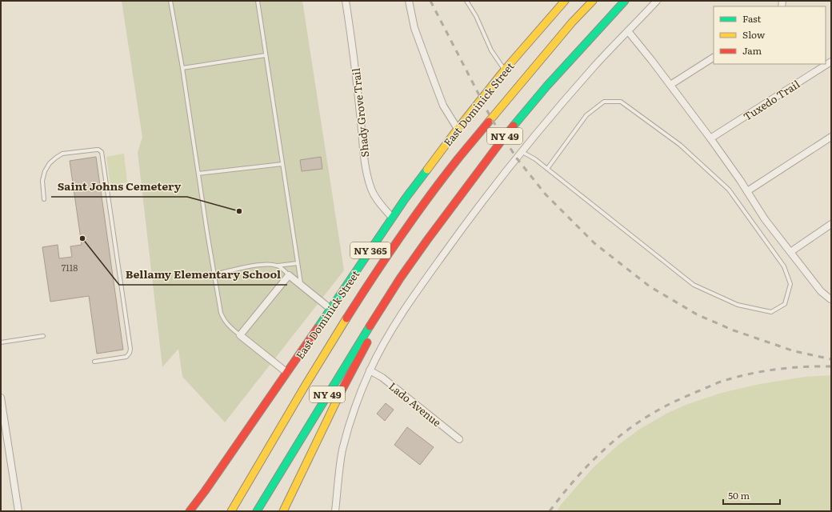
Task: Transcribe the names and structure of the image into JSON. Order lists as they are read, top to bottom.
{
  "streets": {
    "highway": ["East Dominick Street", "NY 49", "NY 365"],
    "street": ["Tuxedo Trail", "Shady Grove Trail", "Lado Avenue"]
  },
  "crossings": [
    ["East Dominick Street", "Shady Grove Trail"]
  ],
  "places": ["Saint Johns Cemetery", "Bellamy Elementary School"],
  "house_numbers": ["7118"],
  "legend": ["Fast", "Slow", "Jam"],
  "scale_bar": "50 m"
}
